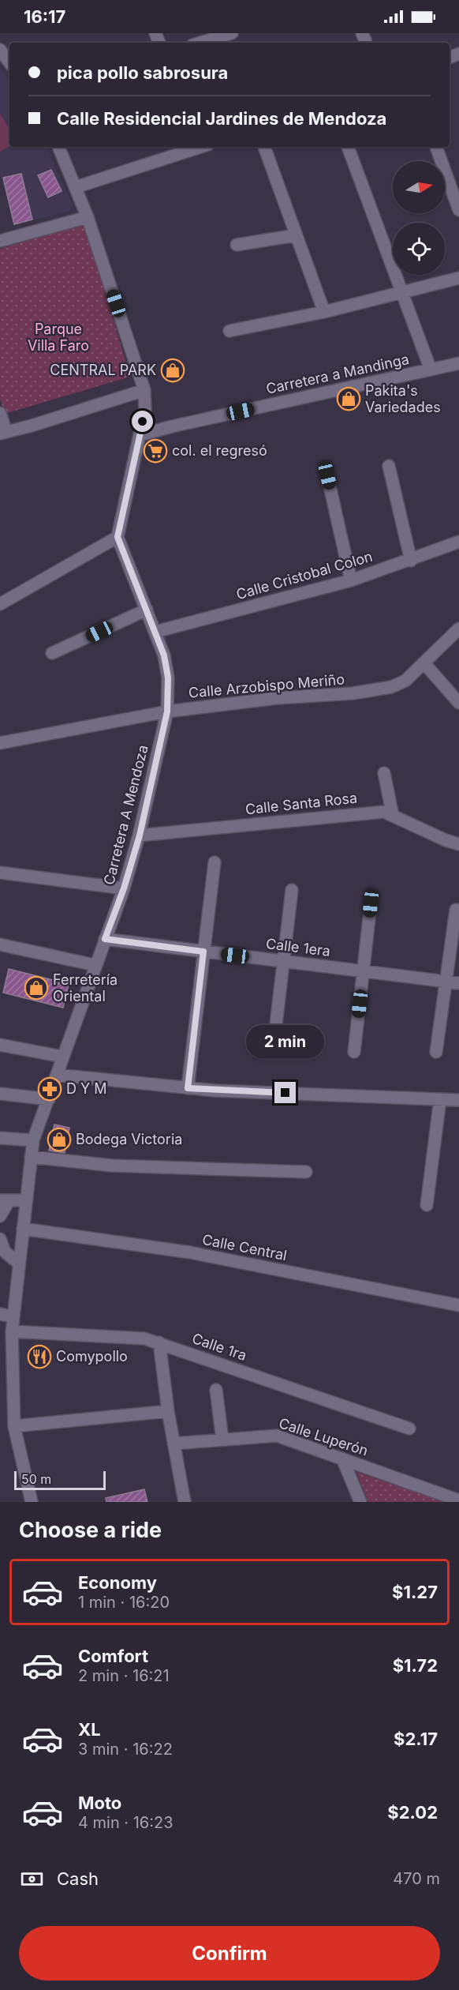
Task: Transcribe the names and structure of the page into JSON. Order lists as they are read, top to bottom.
{
  "streets": {
    "street": [
      "Carretera a Mandinga",
      "Calle Cristobal Colon",
      "Calle Arzobispo Meriño",
      "Calle Santa Rosa",
      "Carretera A Mendoza",
      "Calle 1era",
      "Calle Central",
      "Calle 1ra",
      "Calle Luperón"
    ]
  },
  "crossings": [
    ["Calle Cristobal Colon", "Carretera A Mendoza"],
    ["Calle Arzobispo Meriño", "Carretera A Mendoza"],
    ["Calle Santa Rosa", "Carretera A Mendoza"],
    ["Carretera A Mendoza", "Calle 1era"],
    ["Carretera A Mendoza", "Calle Central"],
    ["Carretera A Mendoza", "Calle 1ra"]
  ],
  "parks": ["Parque Villa Faro"],
  "places": {
    "shop": [
      "CENTRAL PARK",
      "Pakita's Variedades",
      "Ferretería Oriental",
      "Bodega Victoria"
    ],
    "supermarket": ["col. el regresó"],
    "pharmacy": ["D Y M"],
    "restaurant": ["Comypollo"]
  },
  "scale_bar": "50 m",
  "north": "right",
  "page": {
    "status": "16:17",
    "banner": ["pica pollo sabrosura", "Calle Residencial Jardines de Mendoza"],
    "bubble": "2 min",
    "scale": "50 m",
    "heading": "Choose a ride",
    "list": [
      {
        "name": "Economy",
        "note": "1 min · 16:20",
        "value": "$1.27"
      },
      {
        "name": "Comfort",
        "note": "2 min · 16:21",
        "value": "$1.72"
      },
      {
        "name": "XL",
        "note": "3 min · 16:22",
        "value": "$2.17"
      },
      {
        "name": "Moto",
        "note": "4 min · 16:23",
        "value": "$2.02"
      }
    ],
    "pay": ["Cash", "470 m"],
    "buttons": "Confirm"
  }
}
